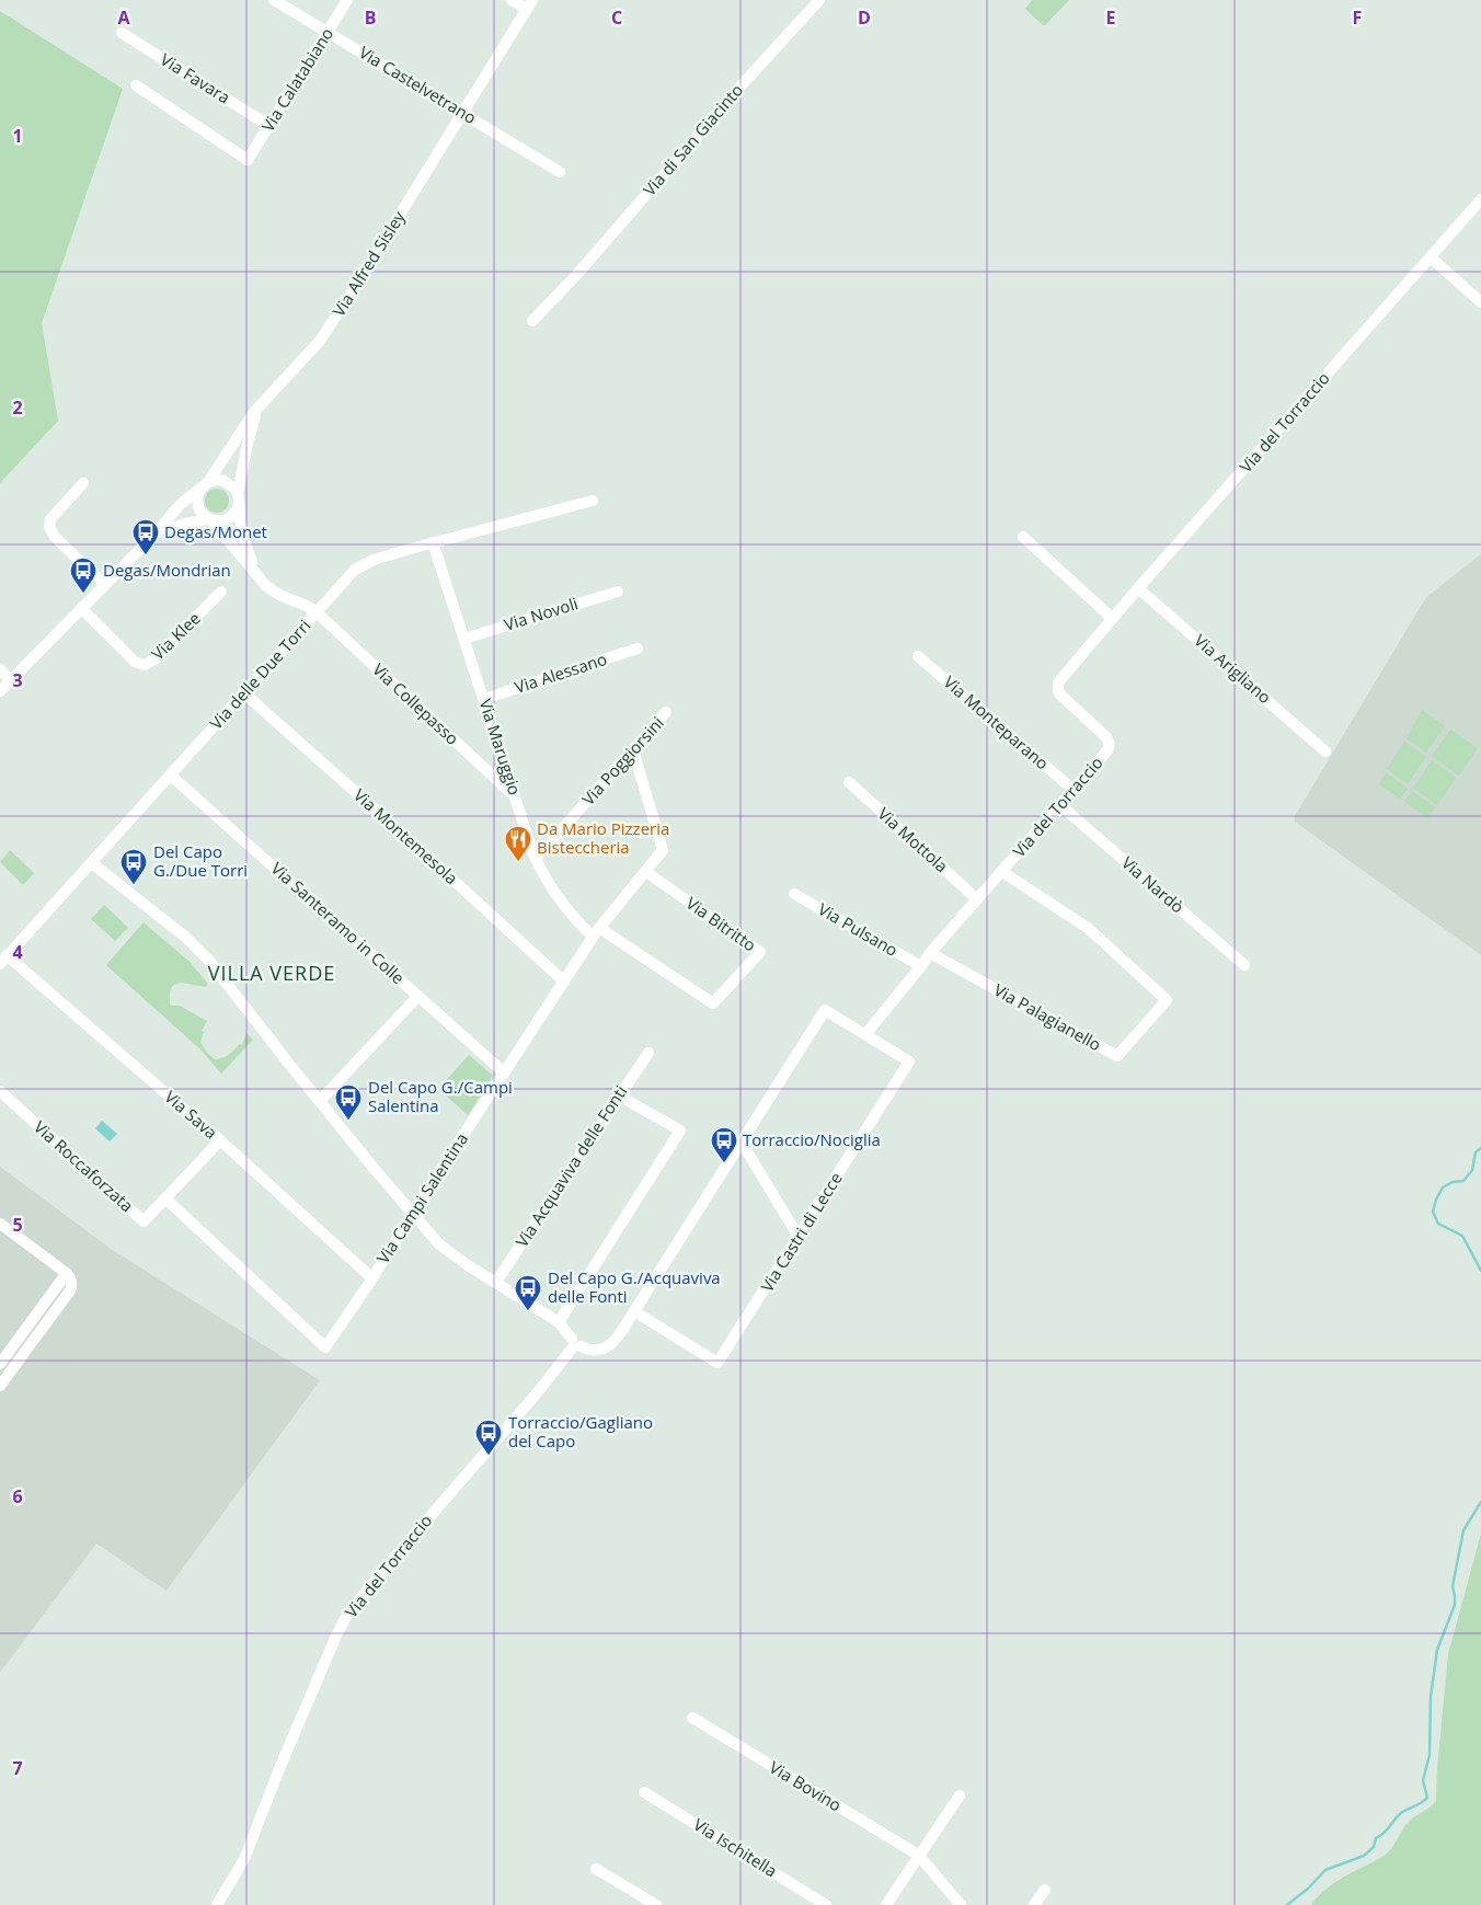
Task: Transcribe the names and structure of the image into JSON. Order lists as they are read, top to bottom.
{
  "streets": {
    "street": [
      "Via Favara",
      "Via Calatabiano",
      "Via Castelvetrano",
      "Via di San Giacinto",
      "Via Alfred Sisley",
      "Via del Torraccio",
      "Via Novoli",
      "Via Klee",
      "Via Arigliano",
      "Via Alessano",
      "Via delle Due Torri",
      "Via Collepasso",
      "Via Monteparano",
      "Via Maruggio",
      "Via Poggiorsini",
      "Via Montemesola",
      "Via Mottola",
      "Via Nardò",
      "Via Santeramo in Colle",
      "Via Bitritto",
      "Via Pulsano",
      "Via Palagianello",
      "Via Sava",
      "Via Roccaforzata",
      "Via Acquaviva delle Fonti",
      "Via Campi Salentina",
      "Via Castri di Lecce",
      "Via Bovino",
      "Via Ischitella"
    ]
  },
  "crossings": [
    ["Via Favara", "Via Calatabiano"],
    ["Via Calatabiano", "Via Castelvetrano"],
    ["Via Castelvetrano", "Via Alfred Sisley"],
    ["Via Alfred Sisley", "Via Klee"],
    ["Via Alfred Sisley", "Via Collepasso"],
    ["Via del Torraccio", "Via Arigliano"],
    ["Via del Torraccio", "Via Monteparano"],
    ["Via del Torraccio", "Via Mottola"],
    ["Via del Torraccio", "Via Nardò"],
    ["Via del Torraccio", "Via Pulsano"],
    ["Via del Torraccio", "Via Palagianello"],
    ["Via del Torraccio", "Via Castri di Lecce"],
    ["Via Novoli", "Via Maruggio"],
    ["Via Alessano", "Via Maruggio"],
    ["Via delle Due Torri", "Via Collepasso"],
    ["Via delle Due Torri", "Via Maruggio"],
    ["Via delle Due Torri", "Via Montemesola"],
    ["Via delle Due Torri", "Via Santeramo in Colle"],
    ["Via delle Due Torri", "Via Sava"],
    ["Via Collepasso", "Via Maruggio"],
    ["Via Maruggio", "Via Poggiorsini"],
    ["Via Maruggio", "Via Bitritto"],
    ["Via Maruggio", "Via Campi Salentina"],
    ["Via Poggiorsini", "Via Campi Salentina"],
    ["Via Montemesola", "Via Campi Salentina"],
    ["Via Santeramo in Colle", "Via Campi Salentina"],
    ["Via Bitritto", "Via Campi Salentina"],
    ["Via Sava", "Via Campi Salentina"],
    ["Via Roccaforzata", "Via Campi Salentina"]
  ],
  "districts": ["VILLA VERDE"],
  "places": {
    "bus stop": [
      "Degas/Monet",
      "Degas/Mondrian",
      "Del Capo G./Due Torri",
      "Del Capo G./Campi Salentina",
      "Torraccio/Nociglia",
      "Del Capo G./Acquaviva delle Fonti",
      "Torraccio/Gagliano del Capo"
    ],
    "restaurant": ["Da Mario Pizzeria Bisteccheria"]
  },
  "grid": {
    "columns": [
      "A",
      "B",
      "C",
      "D",
      "E",
      "F"
    ],
    "rows": [
      "1",
      "2",
      "3",
      "4",
      "5",
      "6",
      "7"
    ]
  }
}
